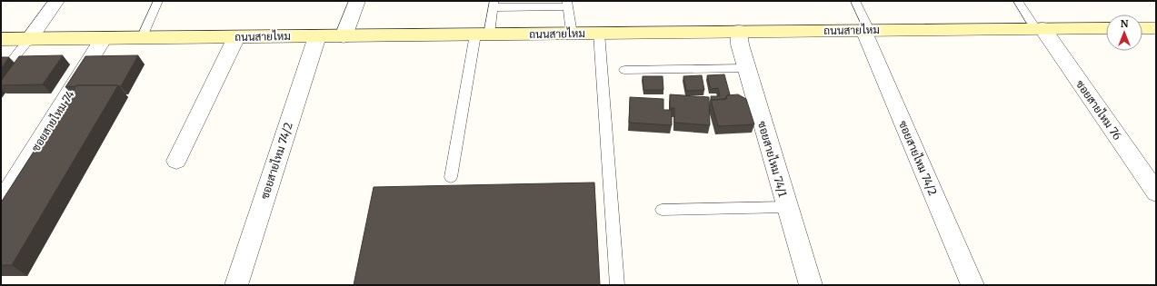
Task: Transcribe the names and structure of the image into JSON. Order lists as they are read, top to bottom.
{
  "streets": {
    "main road": ["ถนนสายไหม"],
    "street": [
      "ซอยสายไหม 76",
      "ซอยสายไหม 74",
      "ซอยสายไหม 74/2",
      "ซอยสายไหม 74/1"
    ]
  },
  "crossings": [
    ["ถนนสายไหม", "ซอยสายไหม 76"],
    ["ถนนสายไหม", "ซอยสายไหม 74"],
    ["ถนนสายไหม", "ซอยสายไหม 74/2"],
    ["ถนนสายไหม", "ซอยสายไหม 74/1"]
  ],
  "north": "top"
}
